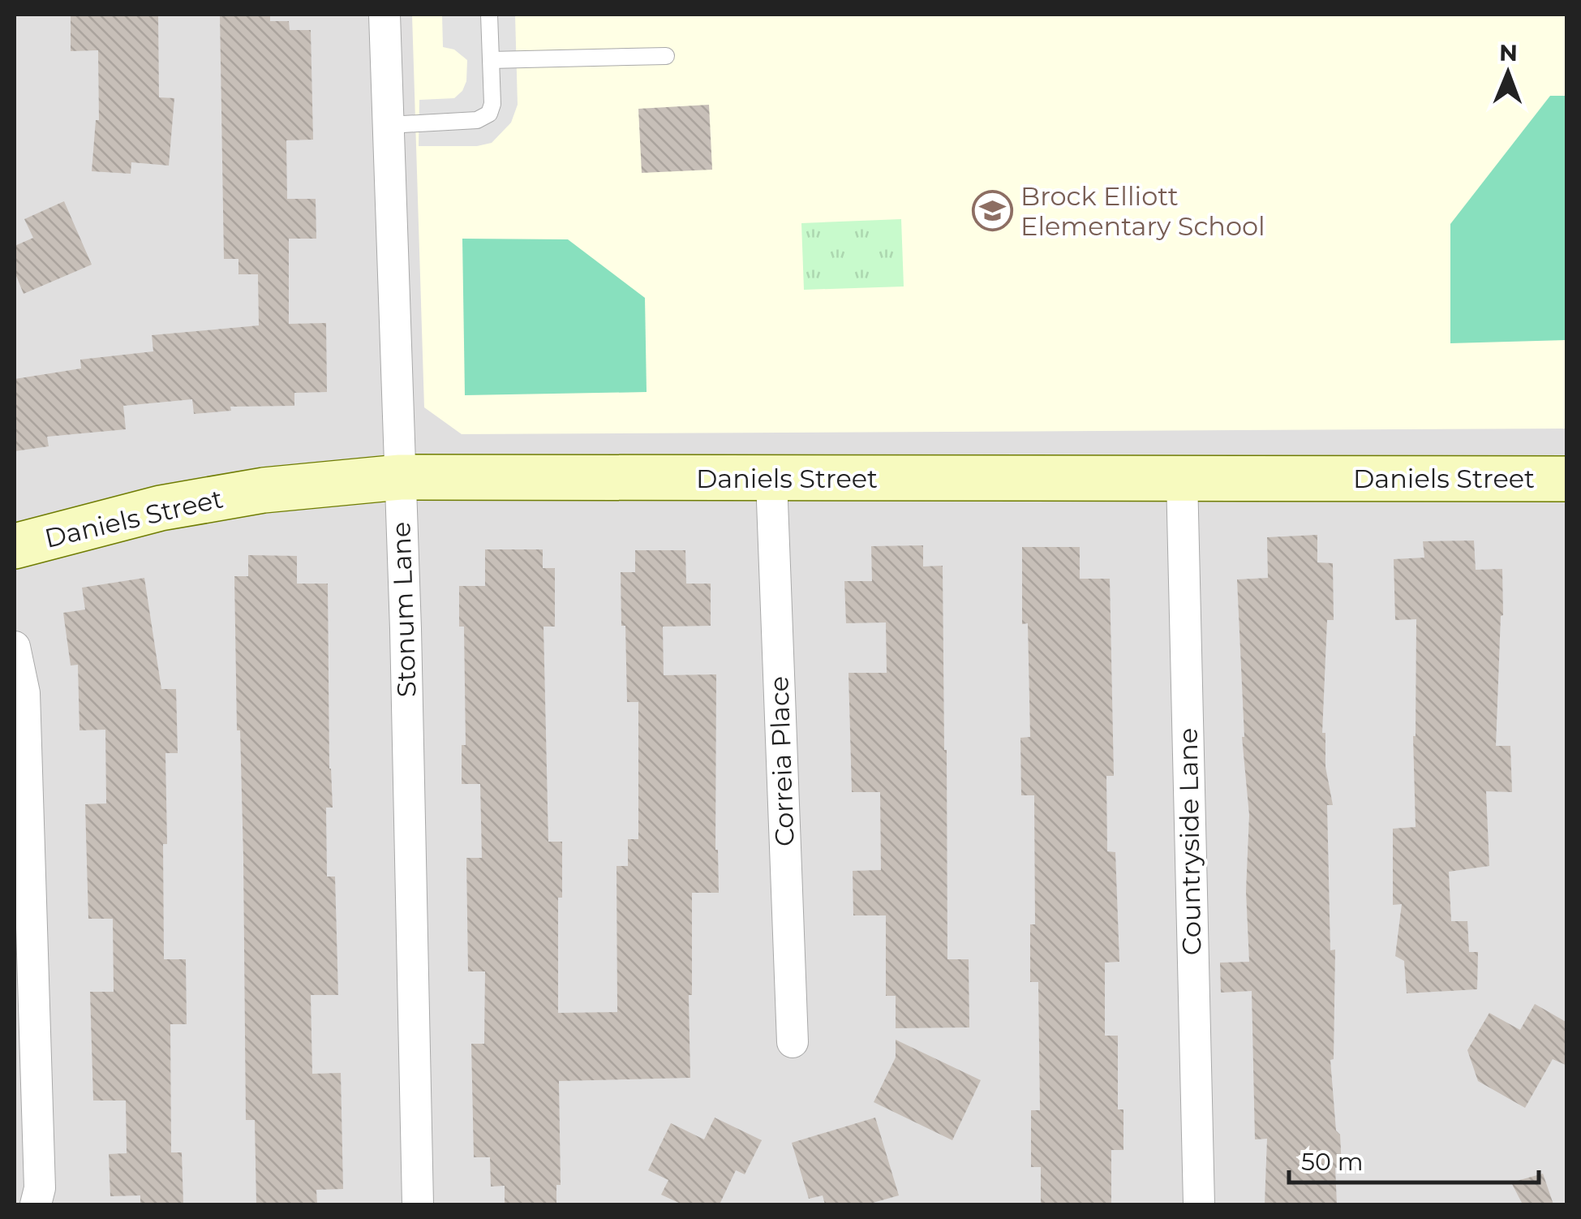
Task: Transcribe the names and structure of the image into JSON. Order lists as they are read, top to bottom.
{
  "streets": {
    "street": [
      "Daniels Street",
      "Stonum Lane",
      "Correia Place",
      "Countryside Lane"
    ]
  },
  "crossings": [
    ["Daniels Street", "Stonum Lane"],
    ["Daniels Street", "Correia Place"],
    ["Daniels Street", "Countryside Lane"]
  ],
  "places": {
    "school or university": ["Brock Elliott Elementary School"]
  },
  "scale_bar": "50 m",
  "north": "top"
}
